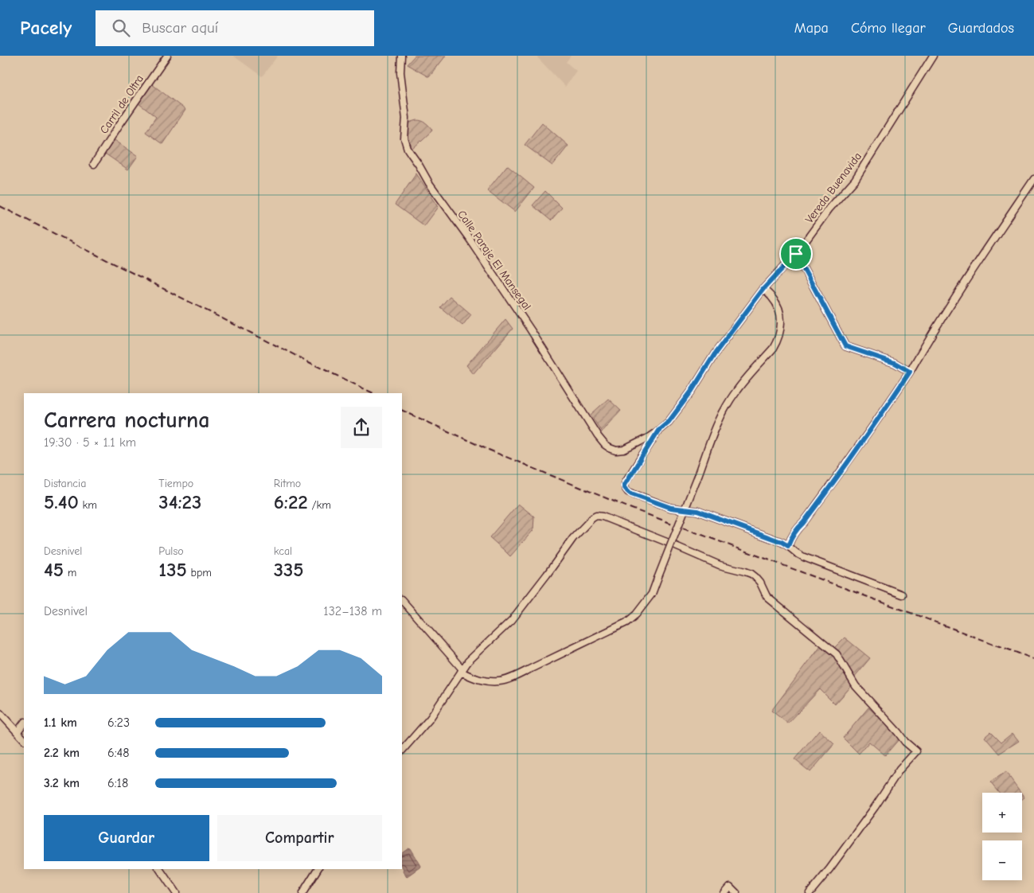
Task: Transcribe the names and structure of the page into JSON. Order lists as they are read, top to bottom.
{
  "streets": {
    "street": ["Carril de Oltra", "Vereda Buenavida", "Calle Paraje El Mansegal"]
  },
  "crossings": [
    ["Vereda Buenavida", "Calle Paraje El Mansegal"]
  ],
  "page": {
    "header": "Pacely",
    "search": "Buscar aquí",
    "nav": ["Mapa", "Cómo llegar", "Guardados"],
    "heading": ["Carrera nocturna", "19:30 · 5 × 1.1 km"],
    "stats": [
      ["Distancia", "5.40 km"],
      ["Tiempo", "34:23"],
      ["Ritmo", "6:22 /km"],
      ["Desnivel", "45 m"],
      ["Pulso", "135 bpm"],
      ["kcal", "335"]
    ],
    "chart": ["Desnivel", "132–138 m"],
    "list": [
      {
        "name": "1.1 km",
        "note": "6:23"
      },
      {
        "name": "2.2 km",
        "note": "6:48"
      },
      {
        "name": "3.2 km",
        "note": "6:18"
      }
    ],
    "map_buttons": ["+", "−"],
    "buttons": ["Guardar", "Compartir"]
  }
}
